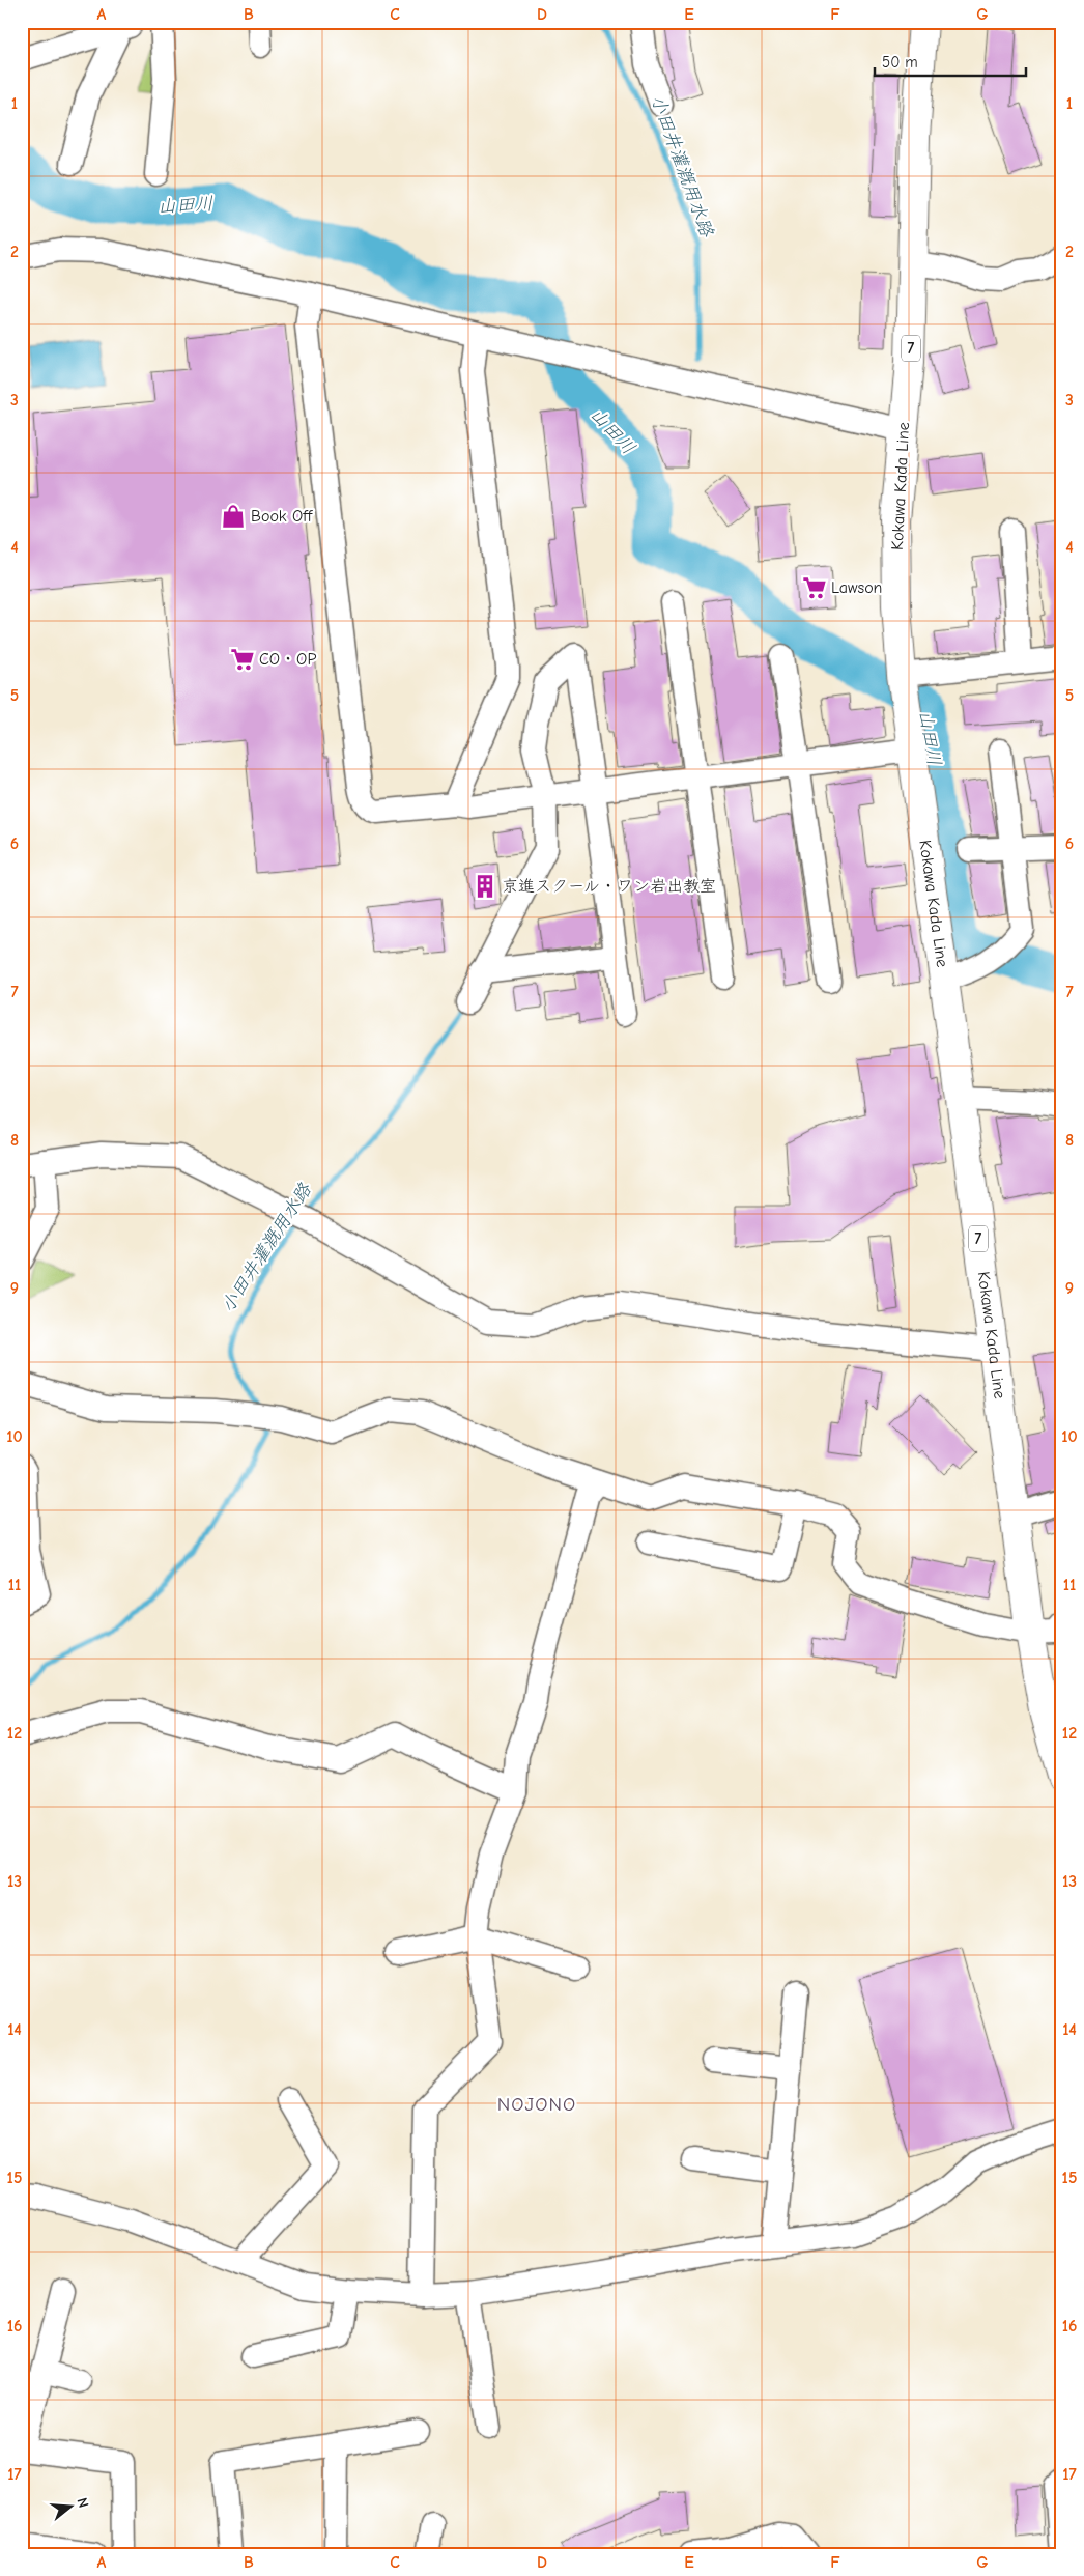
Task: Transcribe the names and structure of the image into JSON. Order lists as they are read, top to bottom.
{
  "streets": {
    "main road": ["7", "Kokawa Kada Line"]
  },
  "districts": ["NOJONO"],
  "water": ["小田井灌漑用水路", "山田川"],
  "places": {
    "shop": ["Book Off"],
    "supermarket": ["Lawson", "CO・OP"],
    "building": ["京進スクール・ワン岩出教室"]
  },
  "scale_bar": "50 m",
  "north": "right",
  "grid": {
    "columns": [
      "A",
      "B",
      "C",
      "D",
      "E",
      "F",
      "G"
    ],
    "rows": [
      "1",
      "2",
      "3",
      "4",
      "5",
      "6",
      "7",
      "8",
      "9",
      "10",
      "11",
      "12",
      "13",
      "14",
      "15",
      "16",
      "17"
    ]
  }
}
